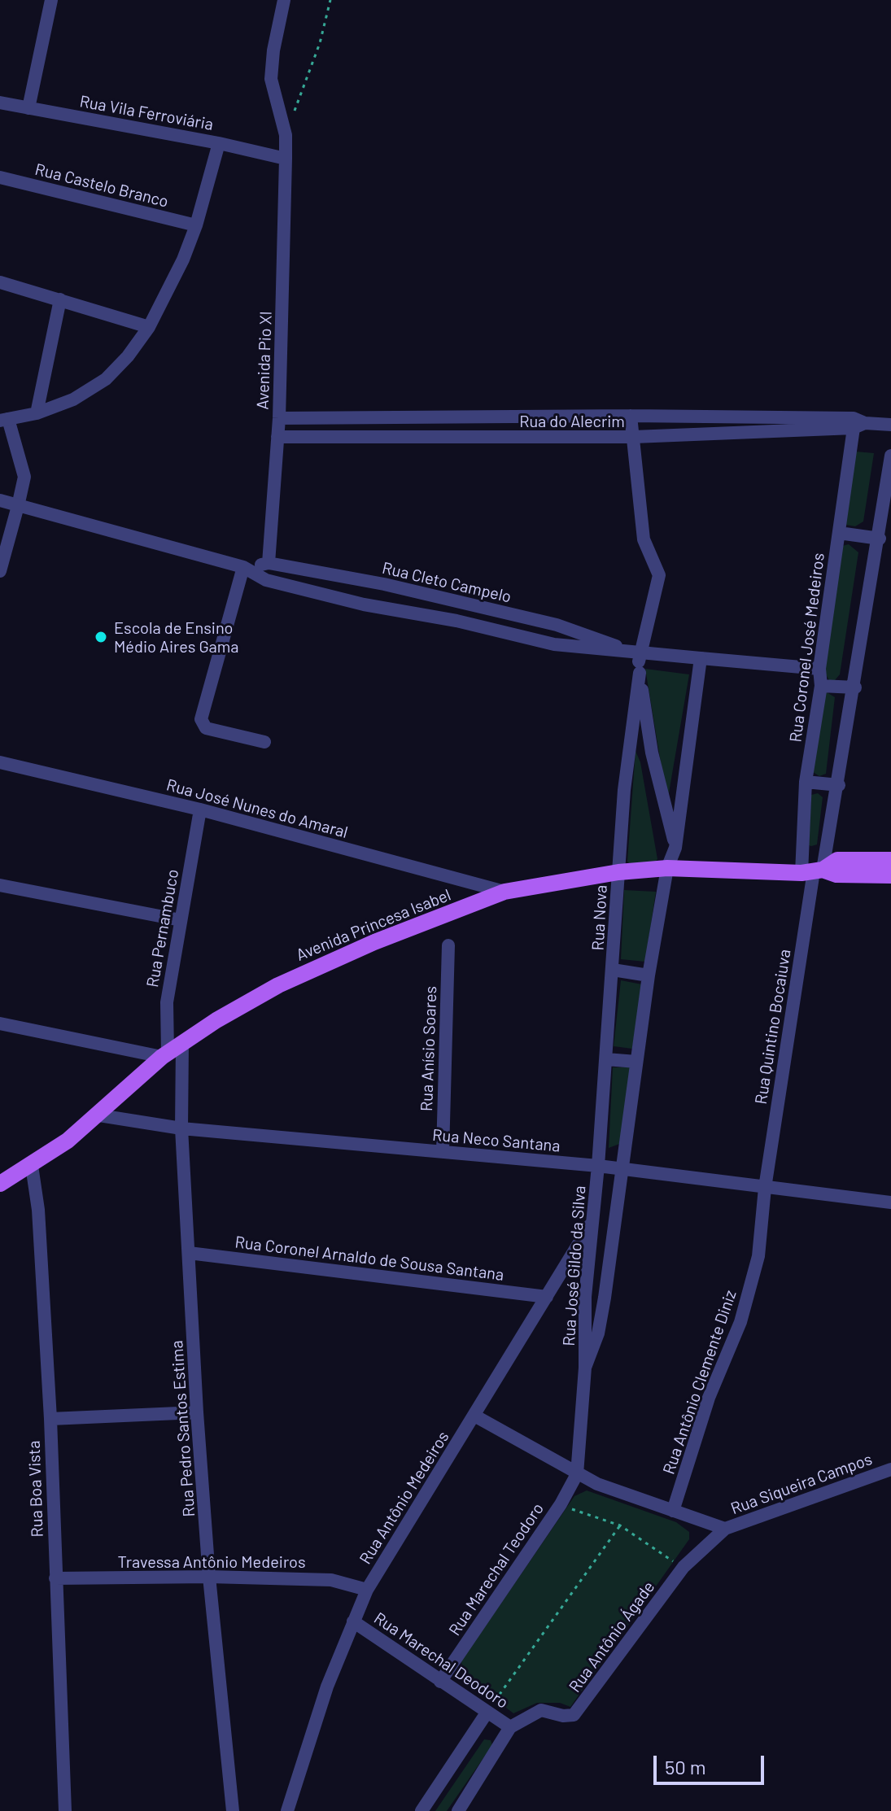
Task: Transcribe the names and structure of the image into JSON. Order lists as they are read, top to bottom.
{
  "streets": {
    "main road": ["Avenida Princesa Isabel"],
    "street": [
      "Rua Vila Ferroviária",
      "Rua Castelo Branco",
      "Avenida Pio XI",
      "Rua do Alecrim",
      "Rua Cleto Campelo",
      "Rua Coronel José Medeiros",
      "Rua José Nunes do Amaral",
      "Rua Nova",
      "Rua Pernambuco",
      "Rua Quintino Bocaiuva",
      "Rua Anísio Soares",
      "Rua Neco Santana",
      "Rua Coronel Arnaldo de Sousa Santana",
      "Rua José Gildo da Silva",
      "Rua Antônio Clemente Diniz",
      "Rua Pedro Santos Estima",
      "Rua Siqueira Campos",
      "Rua Boa Vista",
      "Rua Antônio Medeiros",
      "Travessa Antônio Medeiros",
      "Rua Marechal Teodoro",
      "Rua Antônio Ágade",
      "Rua Marechal Deodoro"
    ]
  },
  "crossings": [
    ["Rua Vila Ferroviária", "Avenida Pio XI"],
    ["Avenida Pio XI", "Rua do Alecrim"],
    ["Avenida Pio XI", "Rua Cleto Campelo"],
    ["Rua do Alecrim", "Rua Coronel José Medeiros"],
    ["Rua do Alecrim", "Rua Nova"],
    ["Rua Cleto Campelo", "Rua Coronel José Medeiros"],
    ["Rua Cleto Campelo", "Rua Nova"],
    ["Rua Coronel José Medeiros", "Avenida Princesa Isabel"],
    ["Rua Coronel José Medeiros", "Rua Quintino Bocaiuva"],
    ["Rua José Nunes do Amaral", "Avenida Princesa Isabel"],
    ["Rua José Nunes do Amaral", "Rua Pernambuco"],
    ["Rua Nova", "Avenida Princesa Isabel"],
    ["Rua Nova", "Rua Neco Santana"],
    ["Rua Nova", "Rua José Gildo da Silva"],
    ["Avenida Princesa Isabel", "Rua Pernambuco"],
    ["Avenida Princesa Isabel", "Rua Quintino Bocaiuva"],
    ["Avenida Princesa Isabel", "Rua Neco Santana"],
    ["Avenida Princesa Isabel", "Rua Pedro Santos Estima"],
    ["Avenida Princesa Isabel", "Rua Boa Vista"],
    ["Rua Quintino Bocaiuva", "Rua Neco Santana"],
    ["Rua Quintino Bocaiuva", "Rua Antônio Clemente Diniz"],
    ["Rua Anísio Soares", "Rua Neco Santana"],
    ["Rua Neco Santana", "Rua José Gildo da Silva"],
    ["Rua Neco Santana", "Rua Antônio Clemente Diniz"],
    ["Rua Neco Santana", "Rua Pedro Santos Estima"],
    ["Rua Coronel Arnaldo de Sousa Santana", "Rua Pedro Santos Estima"],
    ["Rua Coronel Arnaldo de Sousa Santana", "Rua Antônio Medeiros"],
    ["Rua José Gildo da Silva", "Rua Siqueira Campos"],
    ["Rua José Gildo da Silva", "Rua Antônio Medeiros"],
    ["Rua José Gildo da Silva", "Rua Marechal Teodoro"],
    ["Rua Antônio Clemente Diniz", "Rua Siqueira Campos"],
    ["Rua Pedro Santos Estima", "Travessa Antônio Medeiros"],
    ["Rua Siqueira Campos", "Rua Antônio Medeiros"],
    ["Rua Siqueira Campos", "Rua Marechal Teodoro"],
    ["Rua Siqueira Campos", "Rua Antônio Ágade"],
    ["Rua Boa Vista", "Travessa Antônio Medeiros"],
    ["Rua Antônio Medeiros", "Travessa Antônio Medeiros"],
    ["Rua Antônio Medeiros", "Rua Marechal Deodoro"],
    ["Rua Marechal Teodoro", "Rua Marechal Deodoro"],
    ["Rua Antônio Ágade", "Rua Marechal Deodoro"]
  ],
  "places": ["Escola de Ensino Médio Aires Gama"],
  "scale_bar": "50 m"
}
